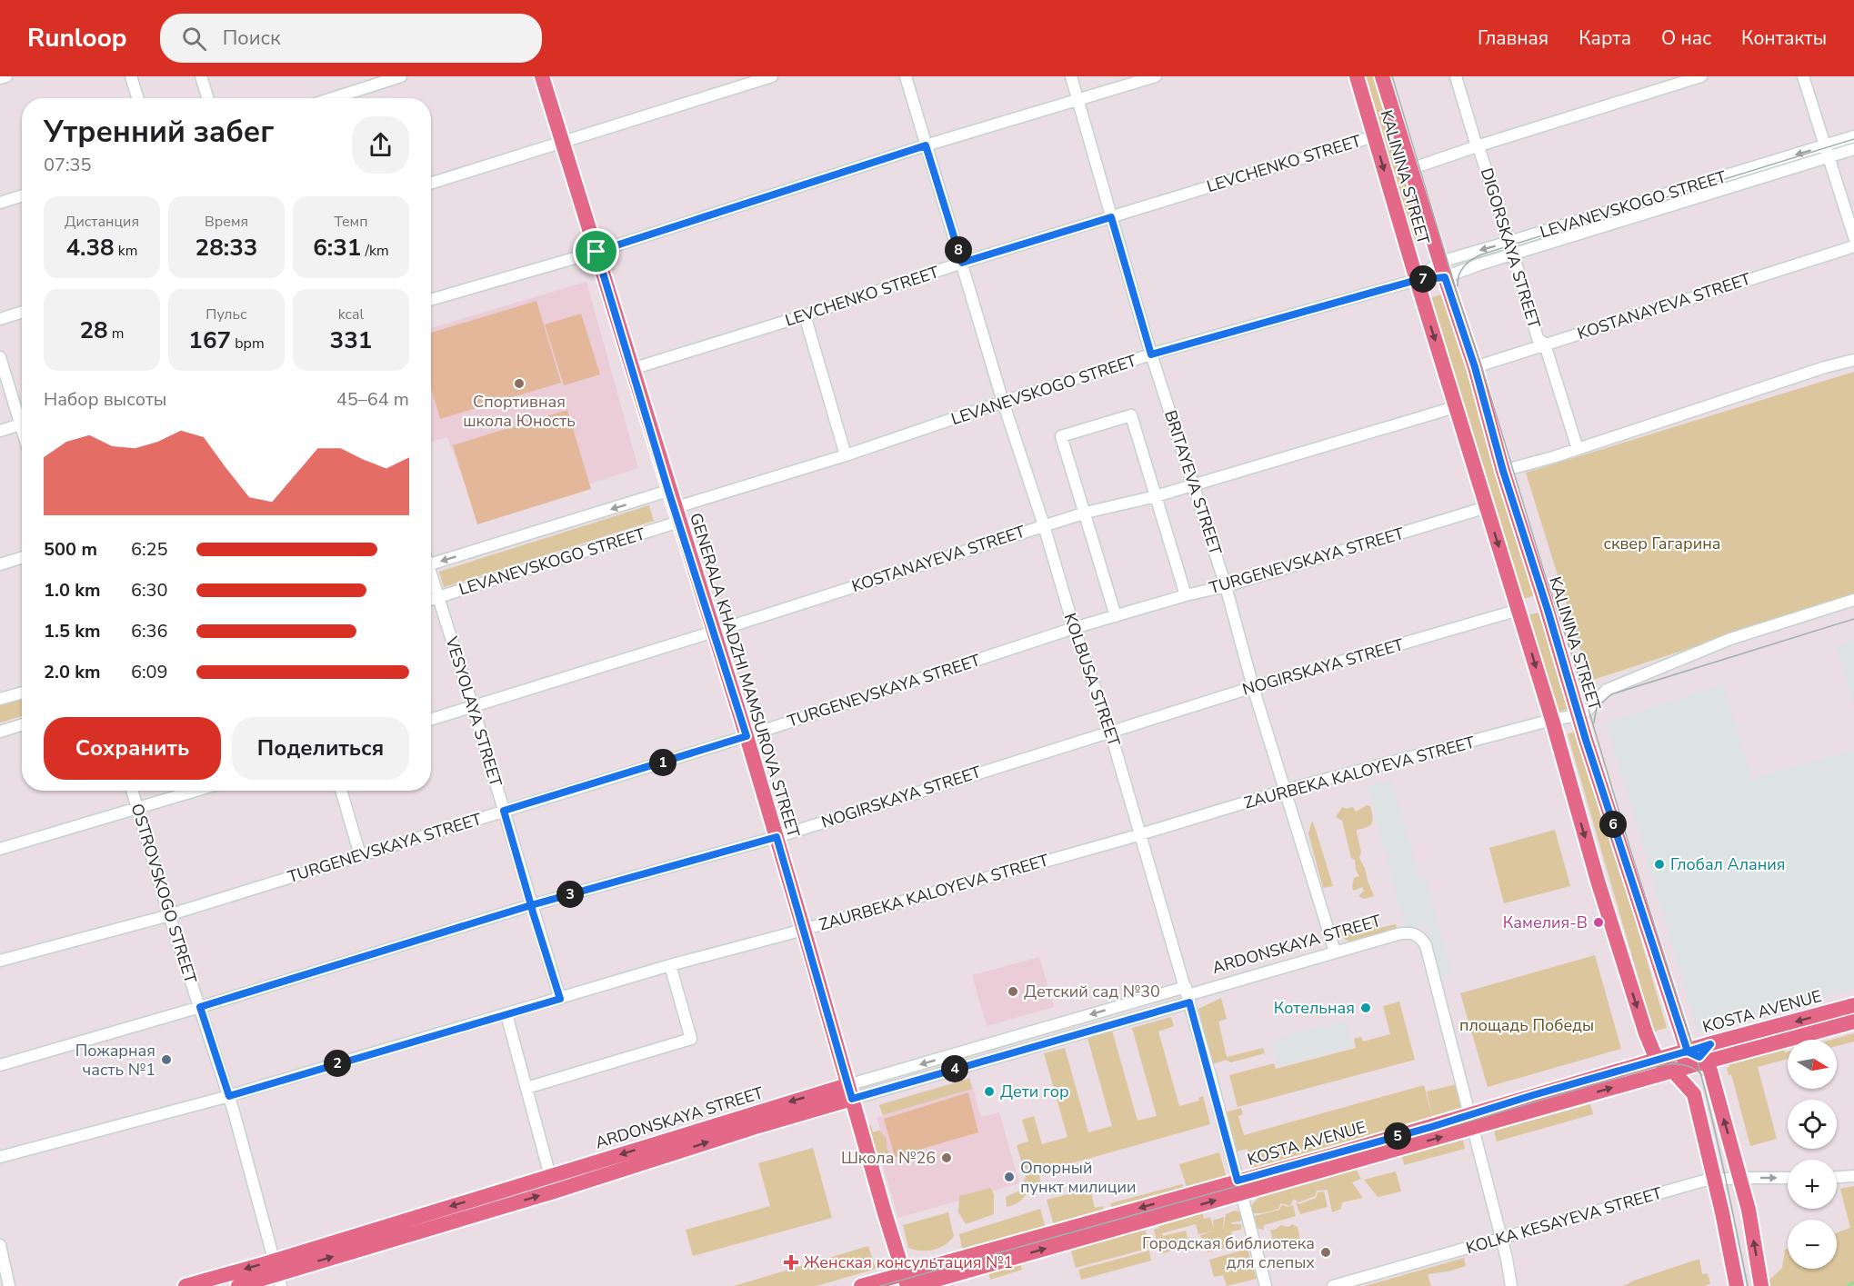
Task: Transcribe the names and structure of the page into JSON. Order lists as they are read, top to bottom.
{
  "streets": {
    "main road": [
      "KALININA STREET",
      "GENERALA KHADZHI MAMSUROVA STREET",
      "ARDONSKAYA STREET",
      "KOSTA AVENUE"
    ],
    "street": [
      "LEVCHENKO STREET",
      "LEVANEVSKOGO STREET",
      "DIGORSKAYA STREET",
      "KOSTANAYEVA STREET",
      "BRITAYEVA STREET",
      "TURGENEVSKAYA STREET",
      "NOGIRSKAYA STREET",
      "KOLBUSA STREET",
      "VESYOLAYA STREET",
      "ZAURBEKA KALOYEVA STREET",
      "OSTROVSKOGO STREET",
      "KOLKA KESAYEVA STREET"
    ]
  },
  "crossings": [
    ["LEVCHENKO STREET", "KALININA STREET"],
    ["LEVCHENKO STREET", "BRITAYEVA STREET"],
    ["LEVCHENKO STREET", "GENERALA KHADZHI MAMSUROVA STREET"],
    ["LEVCHENKO STREET", "KOLBUSA STREET"],
    ["KALININA STREET", "LEVANEVSKOGO STREET"],
    ["KALININA STREET", "KOSTANAYEVA STREET"],
    ["KALININA STREET", "TURGENEVSKAYA STREET"],
    ["KALININA STREET", "NOGIRSKAYA STREET"],
    ["KALININA STREET", "ZAURBEKA KALOYEVA STREET"],
    ["KALININA STREET", "KOSTA AVENUE"],
    ["KALININA STREET", "KOLKA KESAYEVA STREET"],
    ["LEVANEVSKOGO STREET", "DIGORSKAYA STREET"],
    ["LEVANEVSKOGO STREET", "BRITAYEVA STREET"],
    ["LEVANEVSKOGO STREET", "GENERALA KHADZHI MAMSUROVA STREET"],
    ["LEVANEVSKOGO STREET", "KOLBUSA STREET"],
    ["LEVANEVSKOGO STREET", "VESYOLAYA STREET"],
    ["DIGORSKAYA STREET", "KOSTANAYEVA STREET"],
    ["KOSTANAYEVA STREET", "BRITAYEVA STREET"],
    ["KOSTANAYEVA STREET", "GENERALA KHADZHI MAMSUROVA STREET"],
    ["KOSTANAYEVA STREET", "KOLBUSA STREET"],
    ["KOSTANAYEVA STREET", "VESYOLAYA STREET"],
    ["BRITAYEVA STREET", "TURGENEVSKAYA STREET"],
    ["BRITAYEVA STREET", "NOGIRSKAYA STREET"],
    ["BRITAYEVA STREET", "ZAURBEKA KALOYEVA STREET"],
    ["BRITAYEVA STREET", "ARDONSKAYA STREET"],
    ["TURGENEVSKAYA STREET", "GENERALA KHADZHI MAMSUROVA STREET"],
    ["TURGENEVSKAYA STREET", "KOLBUSA STREET"],
    ["TURGENEVSKAYA STREET", "VESYOLAYA STREET"],
    ["TURGENEVSKAYA STREET", "OSTROVSKOGO STREET"],
    ["NOGIRSKAYA STREET", "GENERALA KHADZHI MAMSUROVA STREET"],
    ["NOGIRSKAYA STREET", "KOLBUSA STREET"],
    ["NOGIRSKAYA STREET", "VESYOLAYA STREET"],
    ["NOGIRSKAYA STREET", "OSTROVSKOGO STREET"],
    ["GENERALA KHADZHI MAMSUROVA STREET", "ZAURBEKA KALOYEVA STREET"],
    ["GENERALA KHADZHI MAMSUROVA STREET", "ARDONSKAYA STREET"],
    ["GENERALA KHADZHI MAMSUROVA STREET", "KOSTA AVENUE"],
    ["KOLBUSA STREET", "ZAURBEKA KALOYEVA STREET"],
    ["KOLBUSA STREET", "ARDONSKAYA STREET"],
    ["KOLBUSA STREET", "KOSTA AVENUE"],
    ["VESYOLAYA STREET", "ZAURBEKA KALOYEVA STREET"],
    ["ZAURBEKA KALOYEVA STREET", "OSTROVSKOGO STREET"],
    ["OSTROVSKOGO STREET", "ARDONSKAYA STREET"],
    ["ARDONSKAYA STREET", "KOSTA AVENUE"]
  ],
  "parks": ["сквер Гагарина", "площадь Победы"],
  "places": {
    "other": [
      "Спортивная школа Юность",
      "Глобал Алания",
      "Камелия-В",
      "Детский сад №30",
      "Котельная",
      "Пожарная часть №1",
      "Дети гор",
      "Школа №26",
      "Опорный пункт милиции",
      "Городская библиотека для слепых"
    ],
    "health": ["Женская консультация №1"]
  },
  "north": "right",
  "page": {
    "header": "Runloop",
    "search": "Поиск",
    "nav": [
      "Главная",
      "Карта",
      "О нас",
      "Контакты"
    ],
    "heading": ["Утренний забег", "07:35"],
    "stats": [
      ["Дистанция", "4.38 km"],
      ["Время", "28:33"],
      ["Темп", "6:31 /km"],
      ["28 m"],
      ["Пульс", "167 bpm"],
      ["kcal", "331"]
    ],
    "pins": [
      "8",
      "7",
      "1",
      "6",
      "3",
      "2",
      "4",
      "5"
    ],
    "chart": ["Набор высоты", "45–64 m"],
    "list": [
      {
        "name": "500 m",
        "note": "6:25"
      },
      {
        "name": "1.0 km",
        "note": "6:30"
      },
      {
        "name": "1.5 km",
        "note": "6:36"
      },
      {
        "name": "2.0 km",
        "note": "6:09"
      }
    ],
    "buttons": ["Сохранить", "Поделиться"],
    "map_buttons": ["+", "−"]
  }
}
